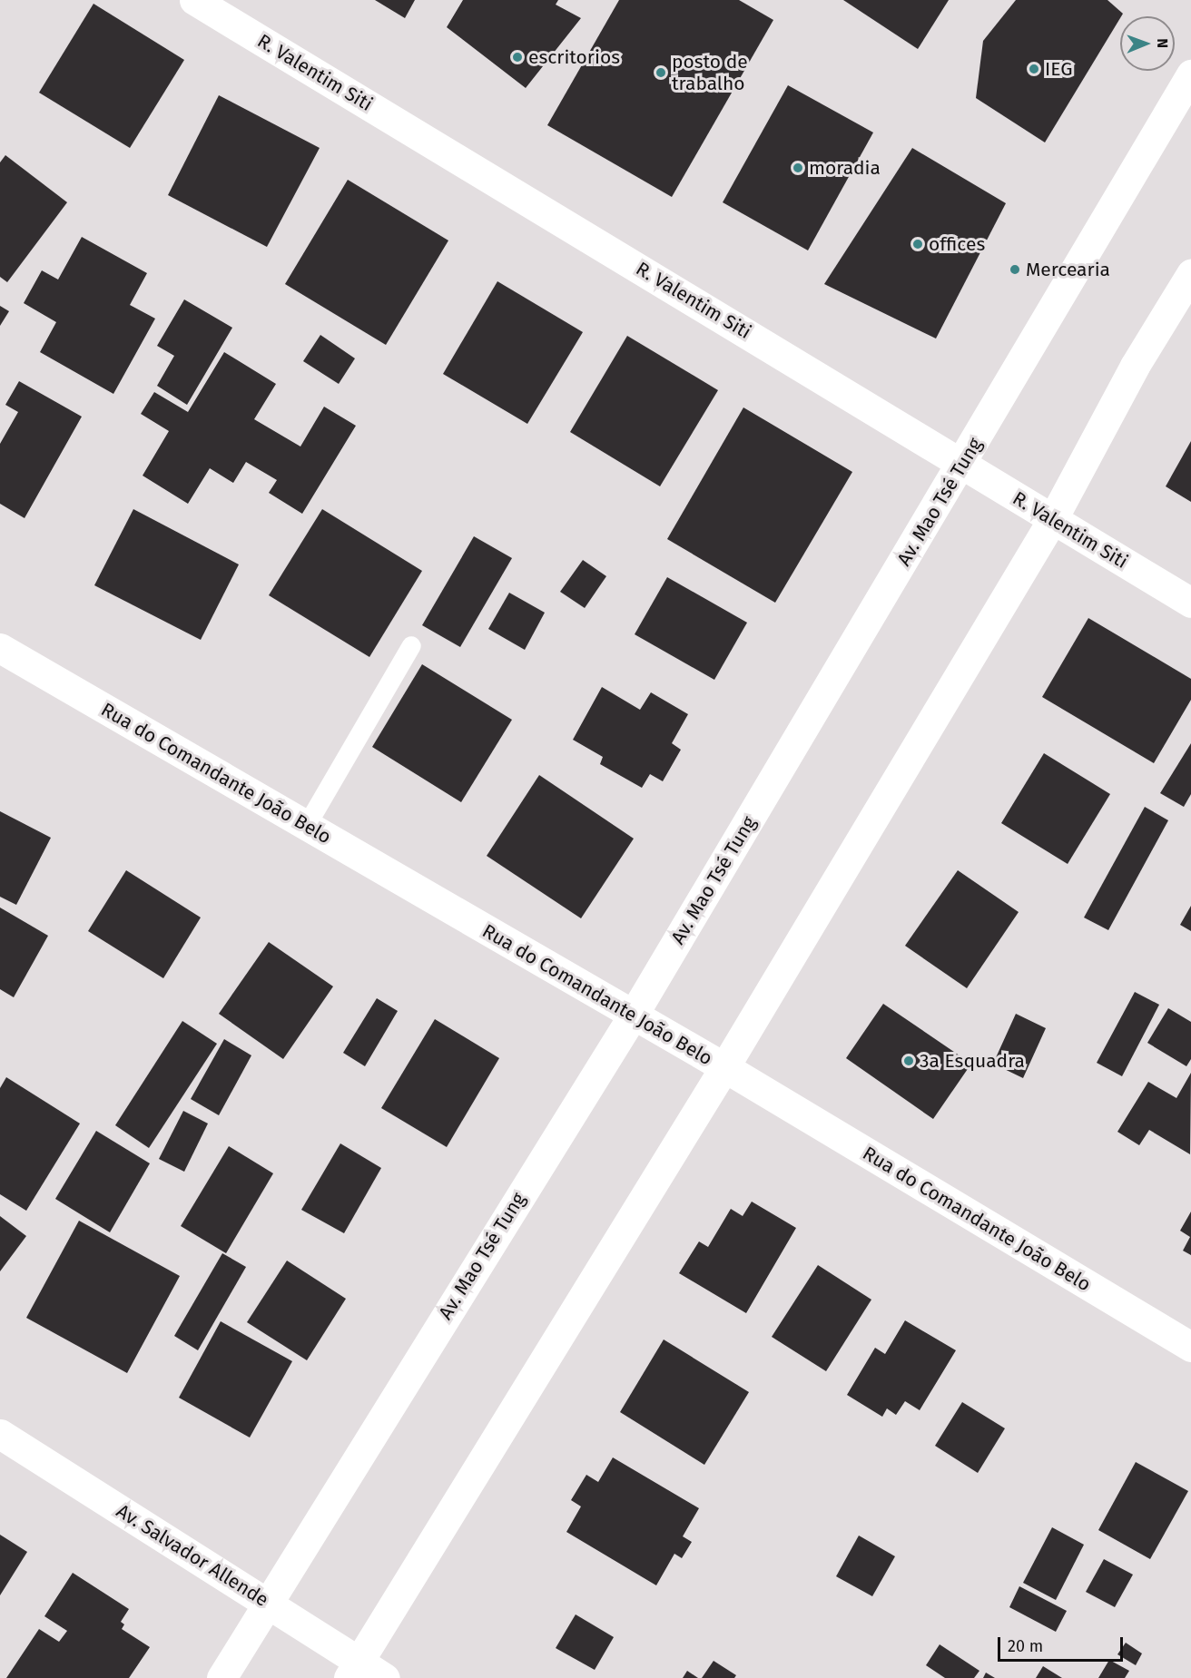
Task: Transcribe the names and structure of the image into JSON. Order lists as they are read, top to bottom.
{
  "streets": {
    "main road": [
      "R. Valentim Siti",
      "Av. Mao Tsé Tung",
      "Rua do Comandante João Belo",
      "Av. Salvador Allende"
    ]
  },
  "crossings": [
    ["R. Valentim Siti", "Av. Mao Tsé Tung"],
    ["Av. Mao Tsé Tung", "Rua do Comandante João Belo"],
    ["Av. Mao Tsé Tung", "Av. Salvador Allende"]
  ],
  "places": [
    "escritorios",
    "IEG",
    "posto de trabalho",
    "moradia",
    "offices",
    "Mercearia",
    "3a Esquadra"
  ],
  "scale_bar": "20 m",
  "north": "right"
}
